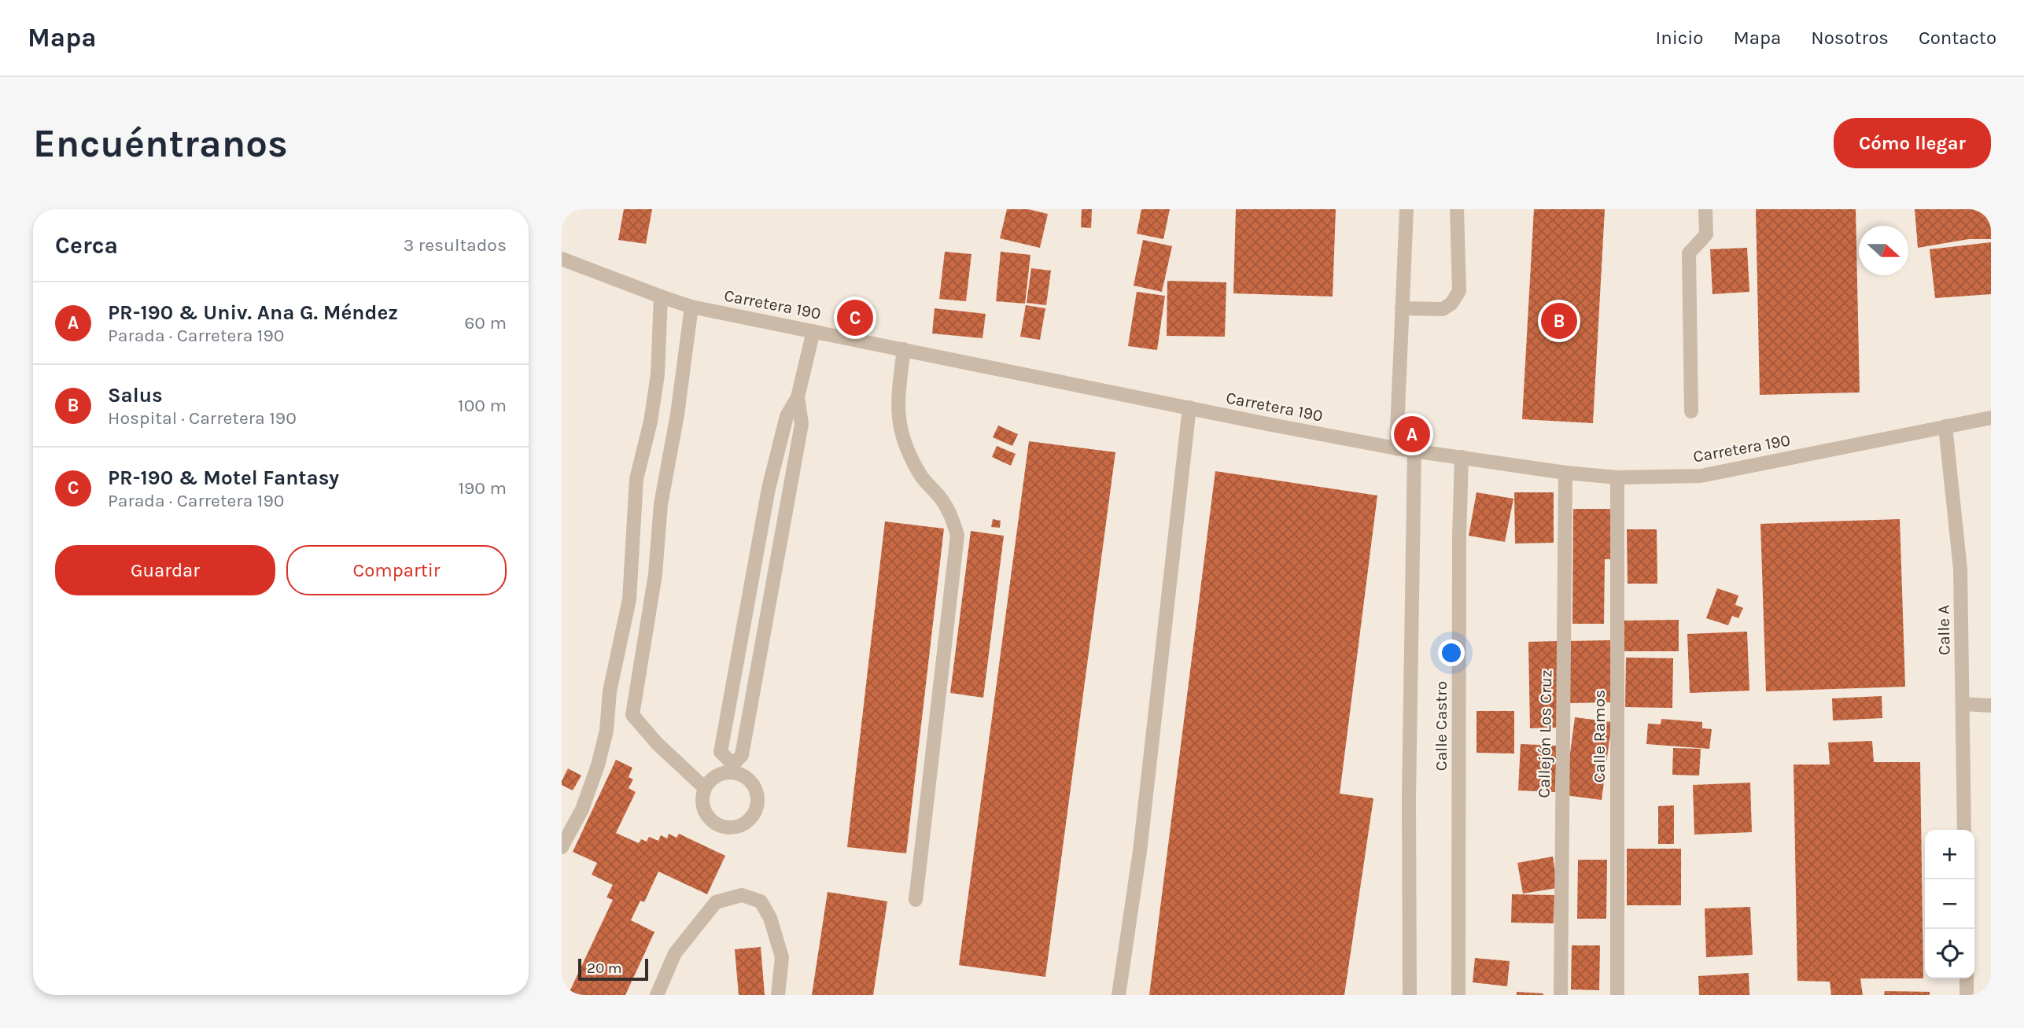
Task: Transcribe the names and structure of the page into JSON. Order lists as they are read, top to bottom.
{
  "streets": {
    "street": [
      "Carretera 190",
      "Calle A",
      "Calle Castro",
      "Callejón Los Cruz",
      "Calle Ramos"
    ]
  },
  "crossings": [
    ["Carretera 190", "Calle A"],
    ["Carretera 190", "Calle Castro"],
    ["Carretera 190", "Callejón Los Cruz"],
    ["Carretera 190", "Calle Ramos"]
  ],
  "scale_bar": "20 m",
  "north": "right",
  "page": {
    "header": "Mapa",
    "nav": [
      "Inicio",
      "Mapa",
      "Nosotros",
      "Contacto"
    ],
    "buttons": [
      "Cómo llegar",
      ["Guardar", "Compartir"]
    ],
    "title": "Encuéntranos",
    "heading": ["Cerca", "3 resultados"],
    "list": [
      {
        "mark": "A",
        "name": "PR-190 & Univ. Ana G. Méndez",
        "note": "Parada · Carretera 190",
        "value": "60 m"
      },
      {
        "mark": "B",
        "name": "Salus",
        "note": "Hospital · Carretera 190",
        "value": "100 m"
      },
      {
        "mark": "C",
        "name": "PR-190 & Motel Fantasy",
        "note": "Parada · Carretera 190",
        "value": "190 m"
      }
    ],
    "pins": ["C", "B", "A"],
    "map_buttons": ["+", "−"],
    "scale": "20 m"
  }
}
